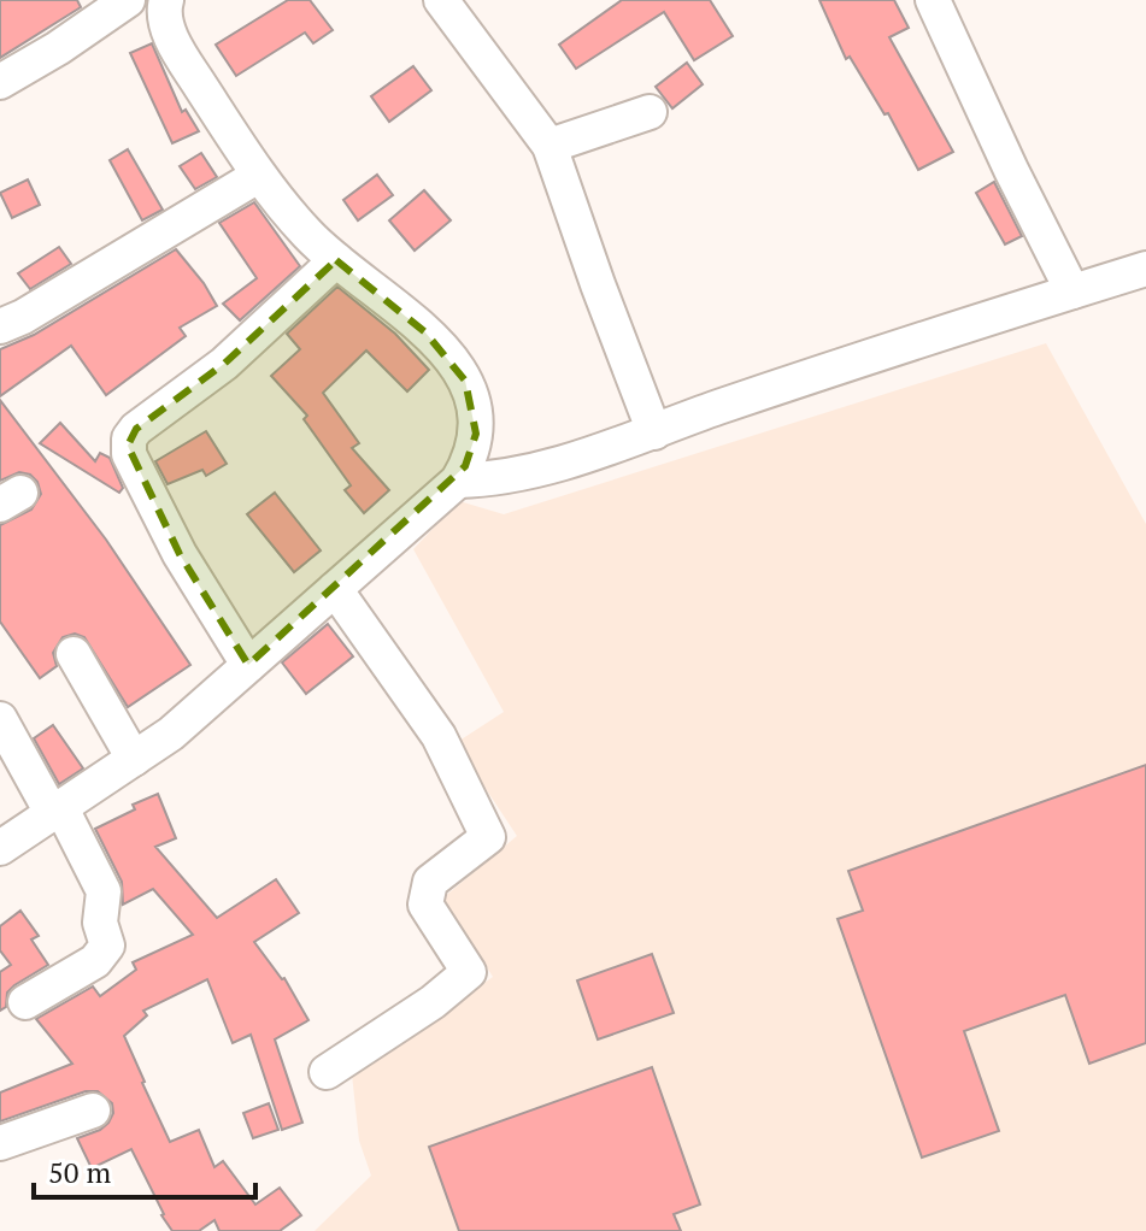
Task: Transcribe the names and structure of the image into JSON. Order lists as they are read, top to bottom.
{
  "scale_bar": "50 m"
}
